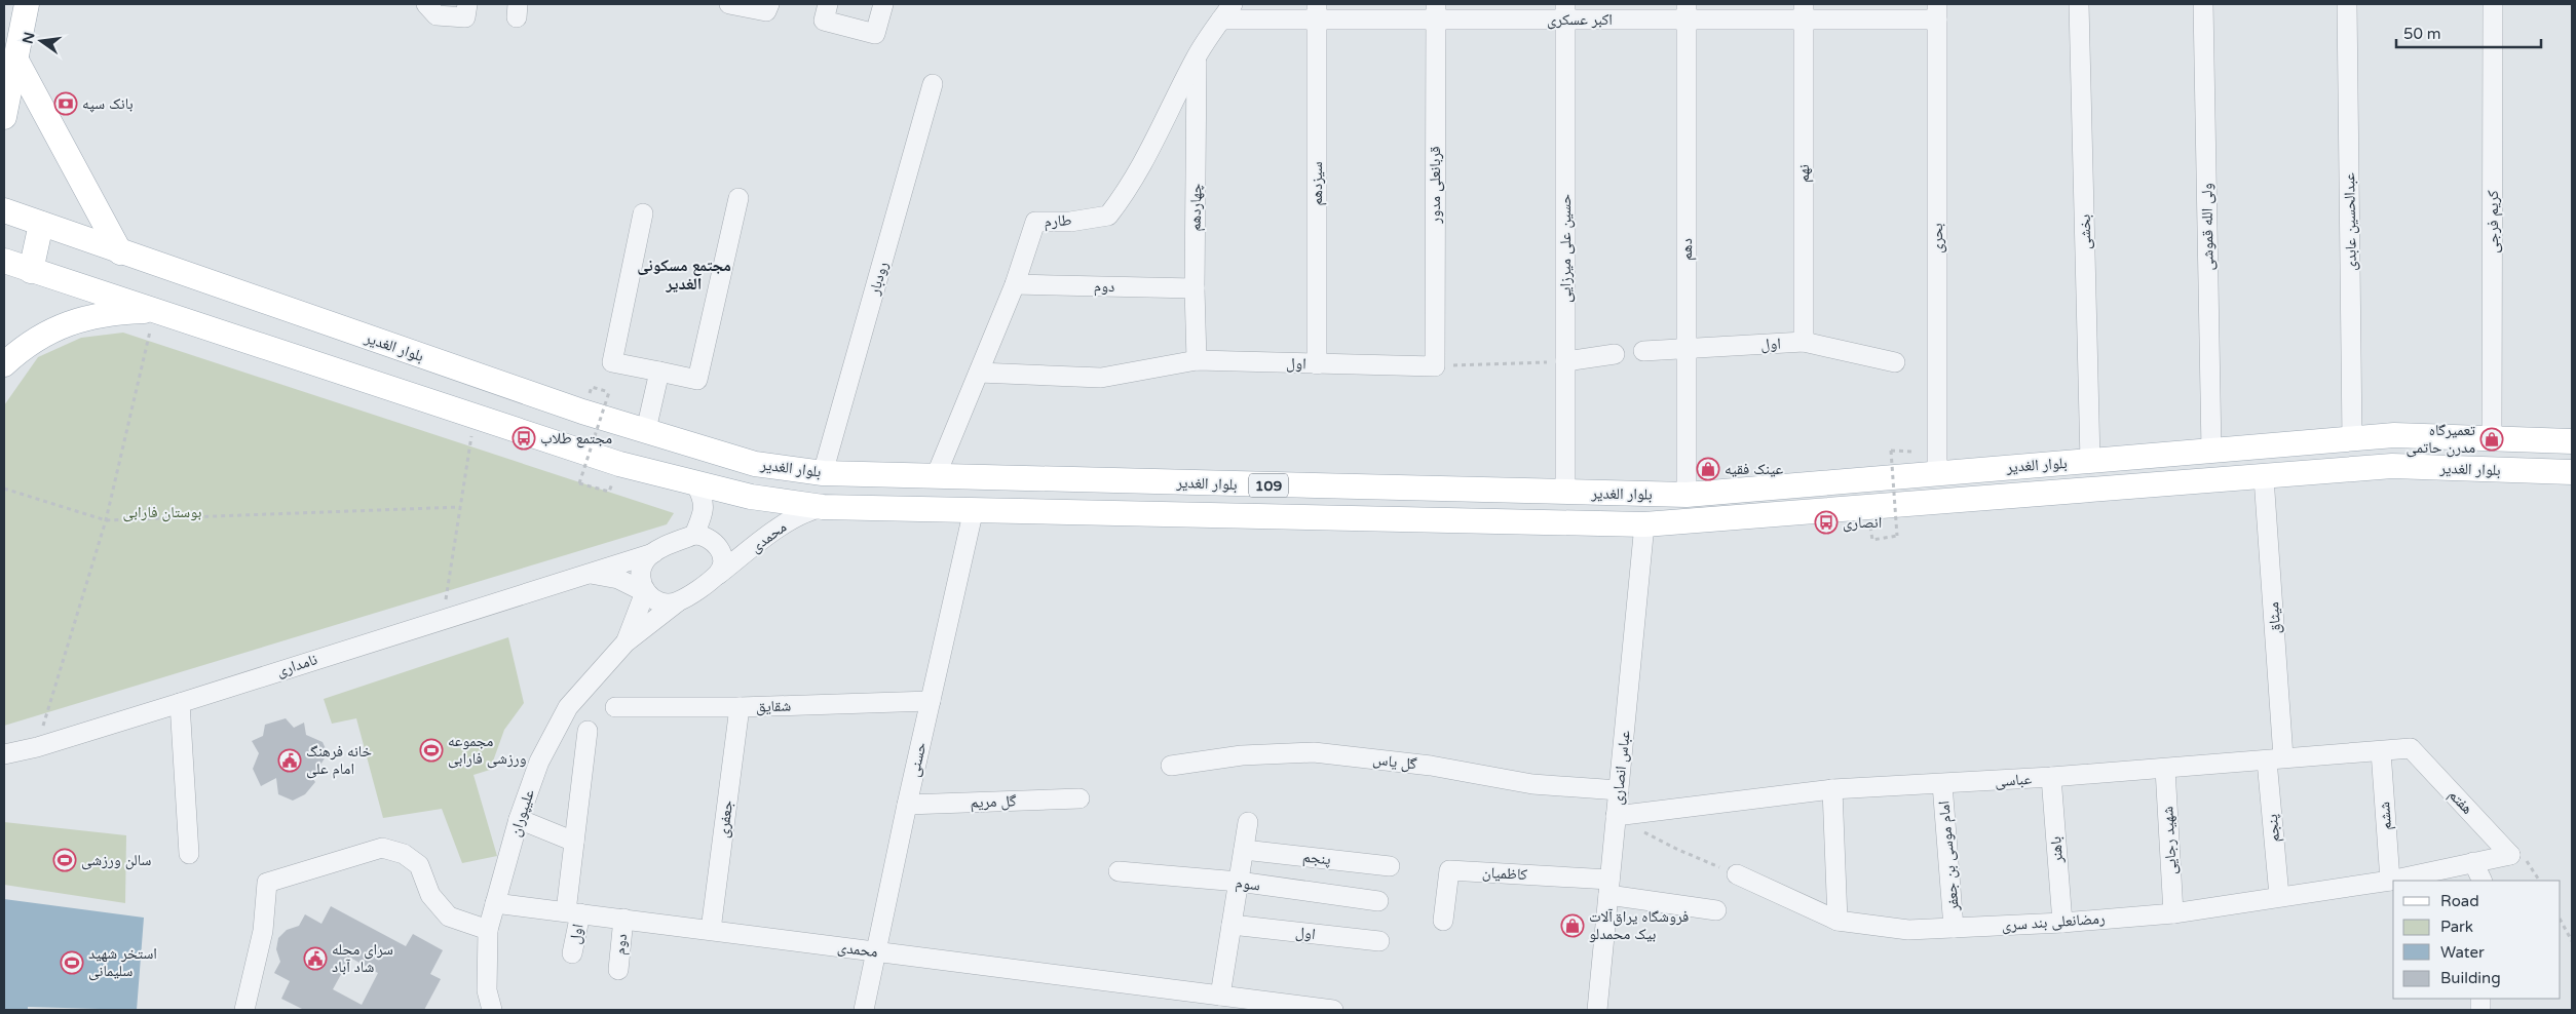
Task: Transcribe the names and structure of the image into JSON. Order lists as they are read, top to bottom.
{
  "streets": {
    "main road": ["بلوار الغدیر", "109"],
    "street": [
      "اکبر عسکری",
      "نهم",
      "سیزدهم",
      "قربانعلی مدور",
      "چهاردهم",
      "طارم",
      "عبدالحسین عابدی",
      "کریم فرجی",
      "ولی الله قموشی",
      "بخشی",
      "بحری",
      "حسین علی میرزایی",
      "دهم",
      "رودبار",
      "دوم",
      "اول",
      "محمدی",
      "میثاق",
      "نامداری",
      "شقایق",
      "حسنی",
      "گل یاس",
      "عباس انصاری",
      "عباسی",
      "گل مریم",
      "هفتم",
      "علیپوران",
      "ششم",
      "جعفری",
      "پنجم",
      "شهید رجایی",
      "باهنر",
      "امام موسی بن جعفر",
      "کاظمیان",
      "سوم",
      "رمضانعلی بند سری"
    ]
  },
  "crossings": [
    ["اکبر عسکری", "نهم"],
    ["اکبر عسکری", "سیزدهم"],
    ["اکبر عسکری", "قربانعلی مدور"],
    ["اکبر عسکری", "طارم"],
    ["اکبر عسکری", "بحری"],
    ["اکبر عسکری", "حسین علی میرزایی"],
    ["اکبر عسکری", "دهم"],
    ["نهم", "اول"],
    ["سیزدهم", "اول"],
    ["قربانعلی مدور", "اول"],
    ["چهاردهم", "طارم"],
    ["چهاردهم", "دوم"],
    ["چهاردهم", "اول"],
    ["طارم", "دوم"],
    ["طارم", "اول"],
    ["طارم", "بلوار الغدیر"],
    ["عبدالحسین عابدی", "بلوار الغدیر"],
    ["کریم فرجی", "بلوار الغدیر"],
    ["ولی الله قموشی", "بلوار الغدیر"],
    ["بخشی", "بلوار الغدیر"],
    ["بحری", "بلوار الغدیر"],
    ["حسین علی میرزایی", "بلوار الغدیر"],
    ["دهم", "اول"],
    ["دهم", "بلوار الغدیر"],
    ["رودبار", "بلوار الغدیر"],
    ["دوم", "محمدی"],
    ["اول", "محمدی"],
    ["بلوار الغدیر", "محمدی"],
    ["بلوار الغدیر", "میثاق"],
    ["بلوار الغدیر", "حسنی"],
    ["بلوار الغدیر", "عباس انصاری"],
    ["محمدی", "نامداری"],
    ["محمدی", "حسنی"],
    ["محمدی", "علیپوران"],
    ["محمدی", "جعفری"],
    ["میثاق", "عباسی"],
    ["میثاق", "پنجم"],
    ["شقایق", "حسنی"],
    ["شقایق", "جعفری"],
    ["حسنی", "گل مریم"],
    ["گل یاس", "عباس انصاری"],
    ["عباس انصاری", "عباسی"],
    ["عباس انصاری", "کاظمیان"],
    ["عباسی", "هفتم"],
    ["عباسی", "ششم"],
    ["عباسی", "پنجم"],
    ["عباسی", "شهید رجایی"],
    ["عباسی", "باهنر"],
    ["عباسی", "امام موسی بن جعفر"],
    ["هفتم", "رمضانعلی بند سری"],
    ["ششم", "رمضانعلی بند سری"],
    ["پنجم", "رمضانعلی بند سری"],
    ["شهید رجایی", "رمضانعلی بند سری"],
    ["باهنر", "رمضانعلی بند سری"],
    ["امام موسی بن جعفر", "رمضانعلی بند سری"]
  ],
  "districts": ["مجتمع مسکونی الغدیر"],
  "parks": ["بوستان فارابی"],
  "places": {
    "bank": ["بانک سپه"],
    "bus stop": ["مجتمع طلاب", "انصاری"],
    "shop": ["تعمیرگاه مدرن حاتمی", "عینک فقیه", "فروشگاه یراق‌آلات بیک محمدلو"],
    "sports": ["مجموعه ورزشی فارابی", "سالن ورزشی", "استخر شهید سلیمانی"],
    "public building": ["خانه فرهنگ امام علی", "سرای محله شاد آباد"]
  },
  "legend": [
    "Road",
    "Park",
    "Water",
    "Building"
  ],
  "scale_bar": "50 m",
  "north": "left"
}
